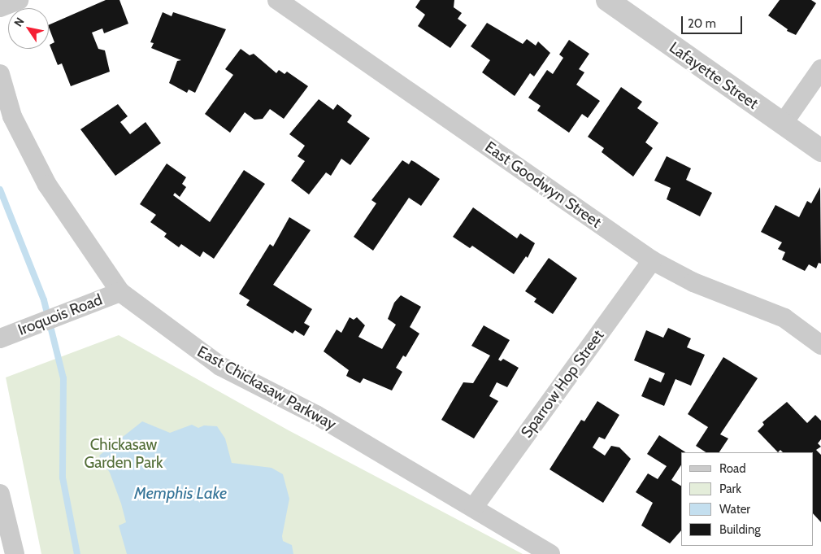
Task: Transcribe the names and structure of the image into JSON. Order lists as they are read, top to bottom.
{
  "streets": {
    "street": [
      "Lafayette Street",
      "East Goodwyn Street",
      "Iroquois Road",
      "Sparrow Hop Street",
      "East Chickasaw Parkway"
    ]
  },
  "crossings": [
    ["East Goodwyn Street", "Sparrow Hop Street"],
    ["Iroquois Road", "East Chickasaw Parkway"],
    ["Sparrow Hop Street", "East Chickasaw Parkway"]
  ],
  "water": ["Memphis Lake"],
  "parks": ["Chickasaw Garden Park"],
  "legend": [
    "Road",
    "Park",
    "Water",
    "Building"
  ],
  "scale_bar": "20 m",
  "north": "top left"
}
